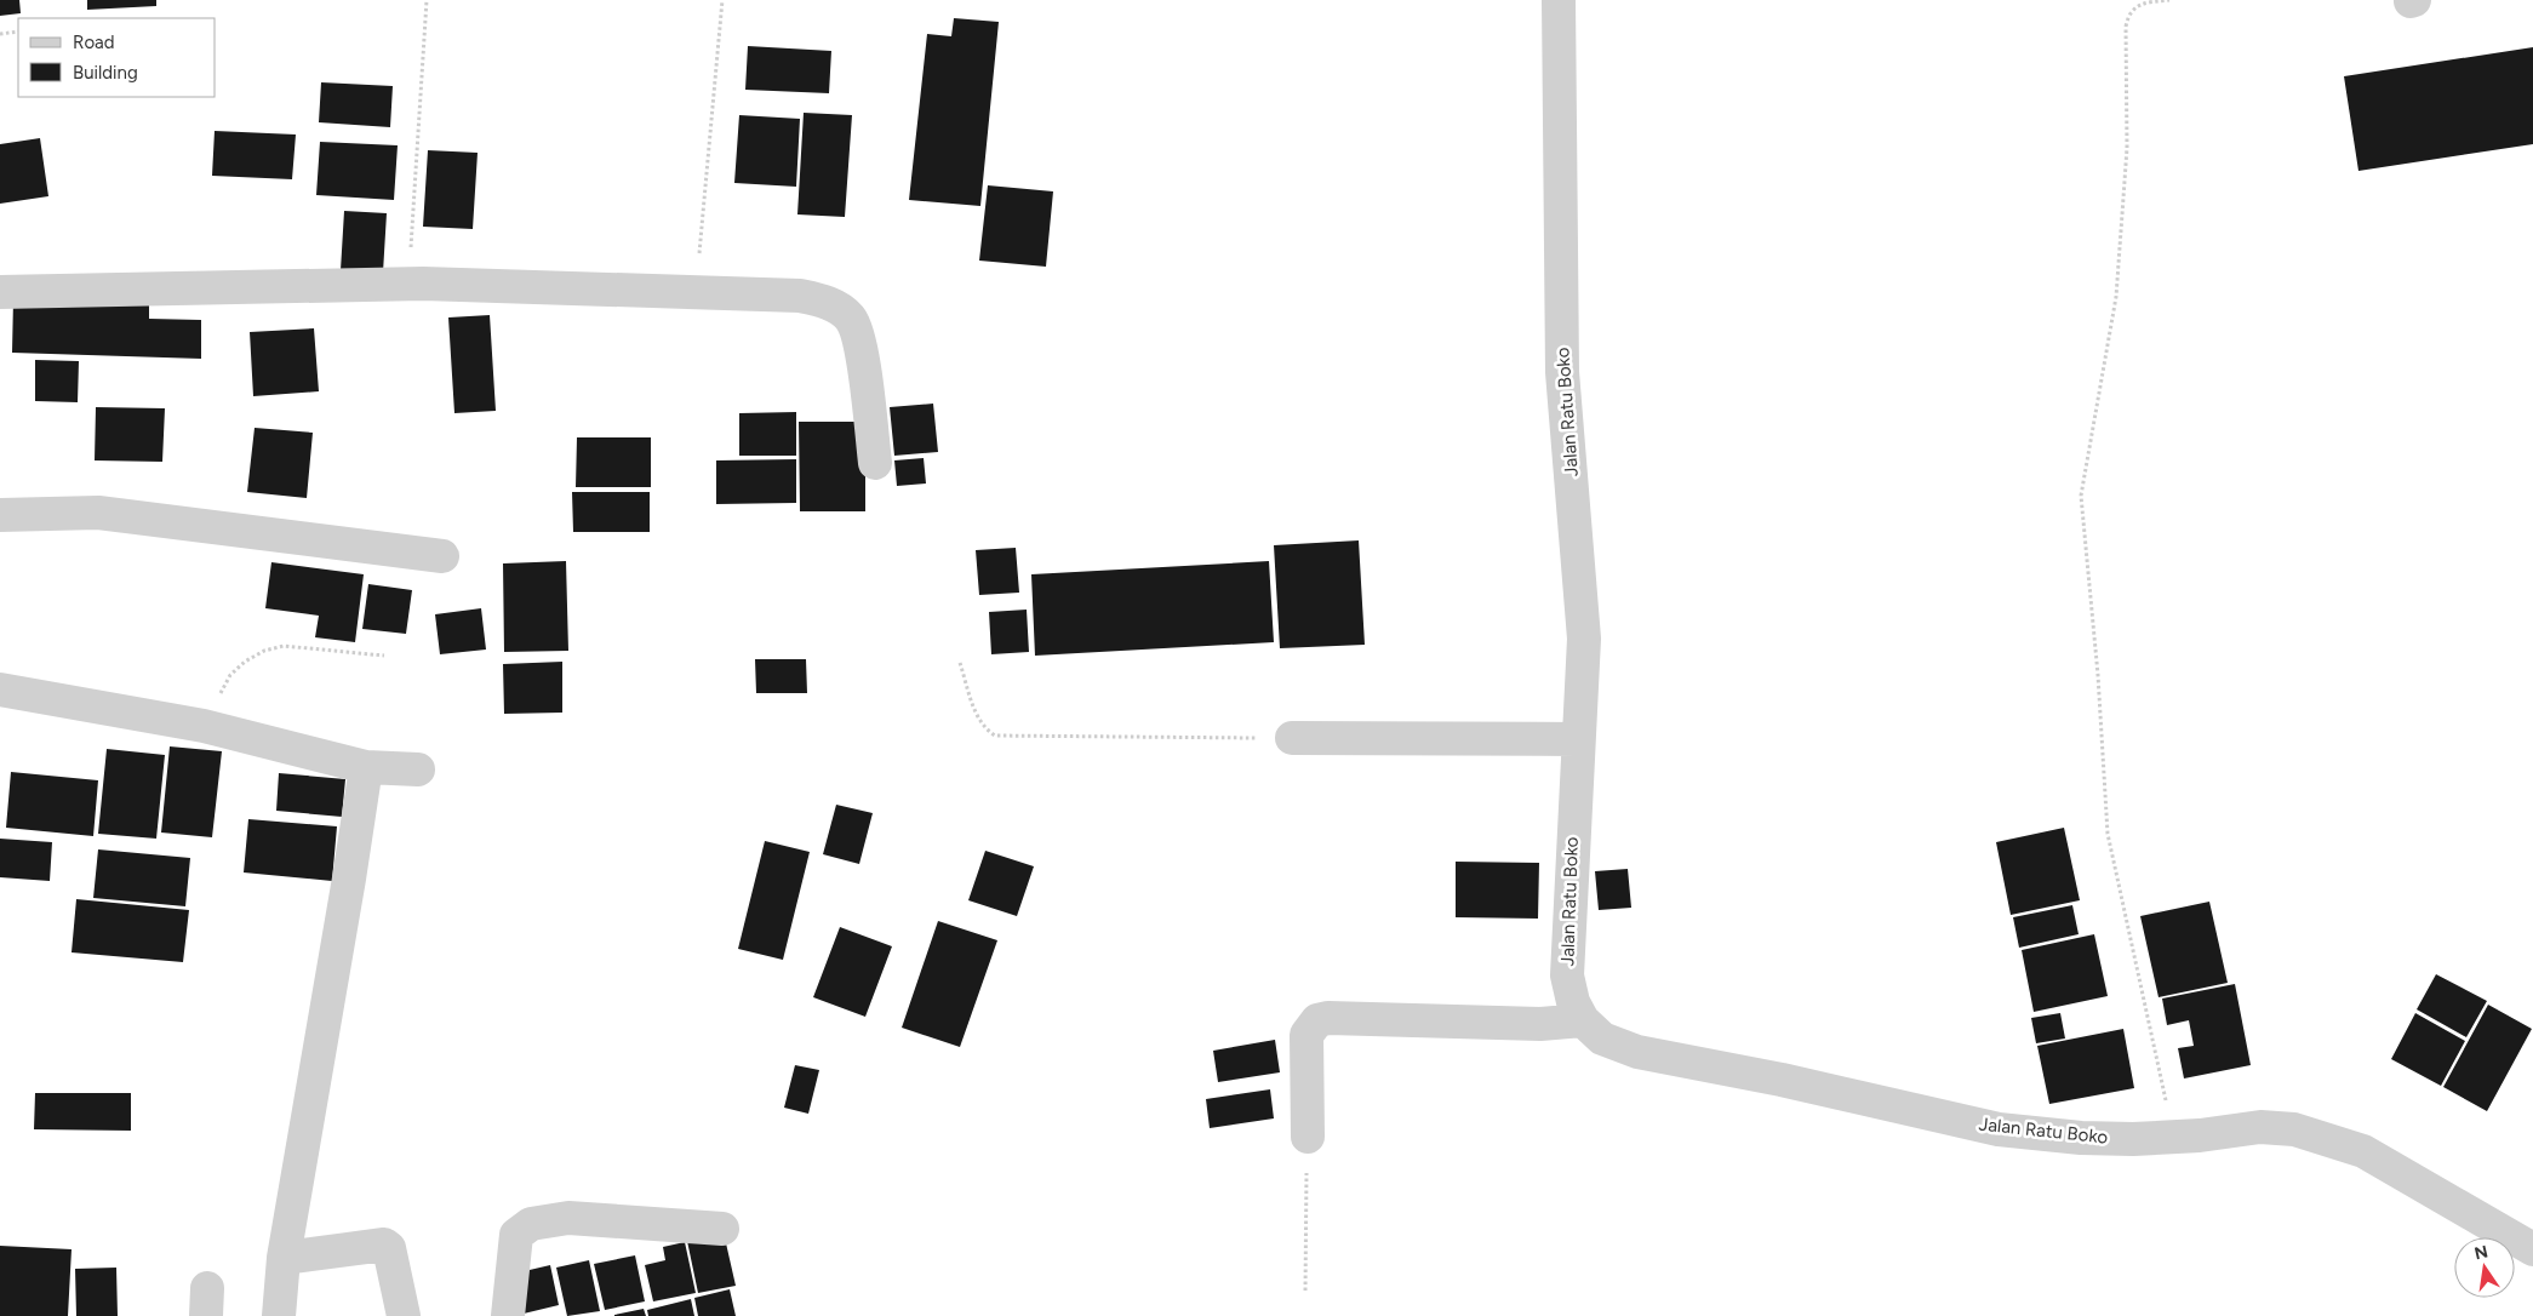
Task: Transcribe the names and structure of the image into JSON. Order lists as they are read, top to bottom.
{
  "streets": {
    "street": ["Jalan Ratu Boko"]
  },
  "legend": ["Road", "Building"],
  "north": "top"
}
